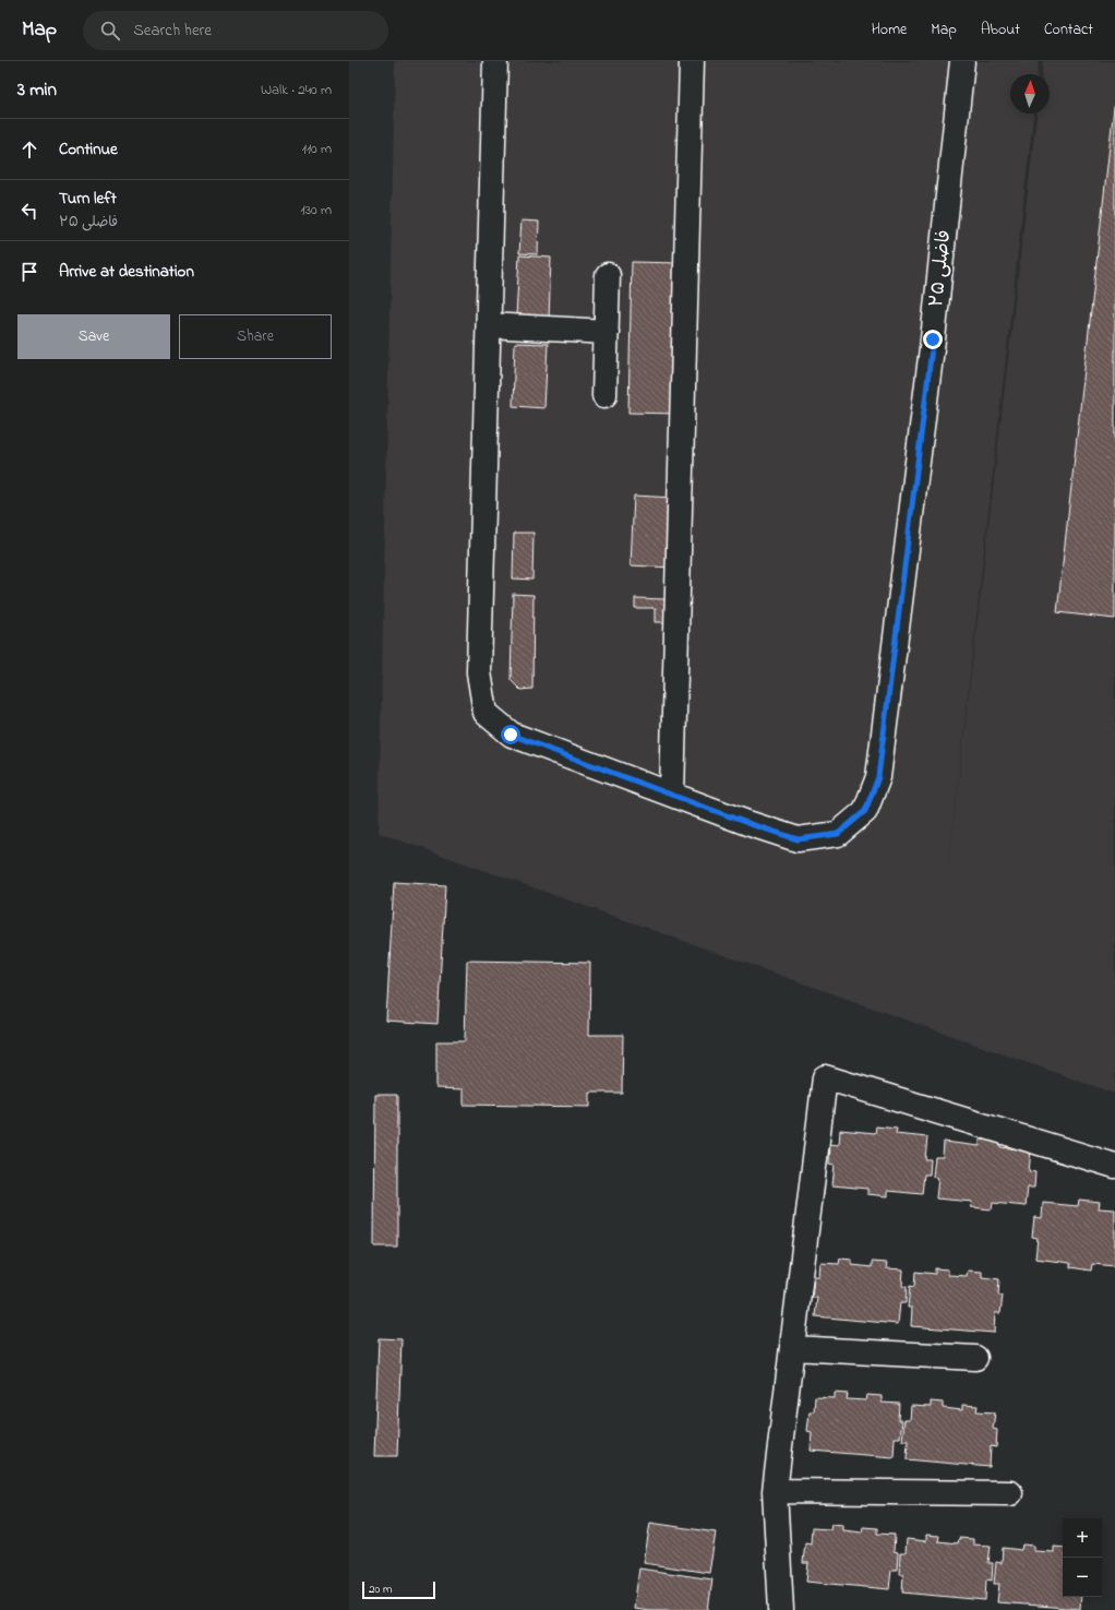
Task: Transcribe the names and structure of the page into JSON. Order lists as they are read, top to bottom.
{
  "streets": {
    "street": ["فاضلی ۲۵"]
  },
  "scale_bar": "20 m",
  "north": "top",
  "page": {
    "header": "Map",
    "search": "Search here",
    "nav": [
      "Home",
      "Map",
      "About",
      "Contact"
    ],
    "heading": ["3 min", "Walk · 240 m"],
    "list": [
      ["Continue", "110 m"],
      ["Turn left", "فاضلی ۲۵", "130 m"],
      "Arrive at destination"
    ],
    "buttons": ["Save", "Share"],
    "map_buttons": ["+", "−"],
    "scale": "20 m"
  }
}
